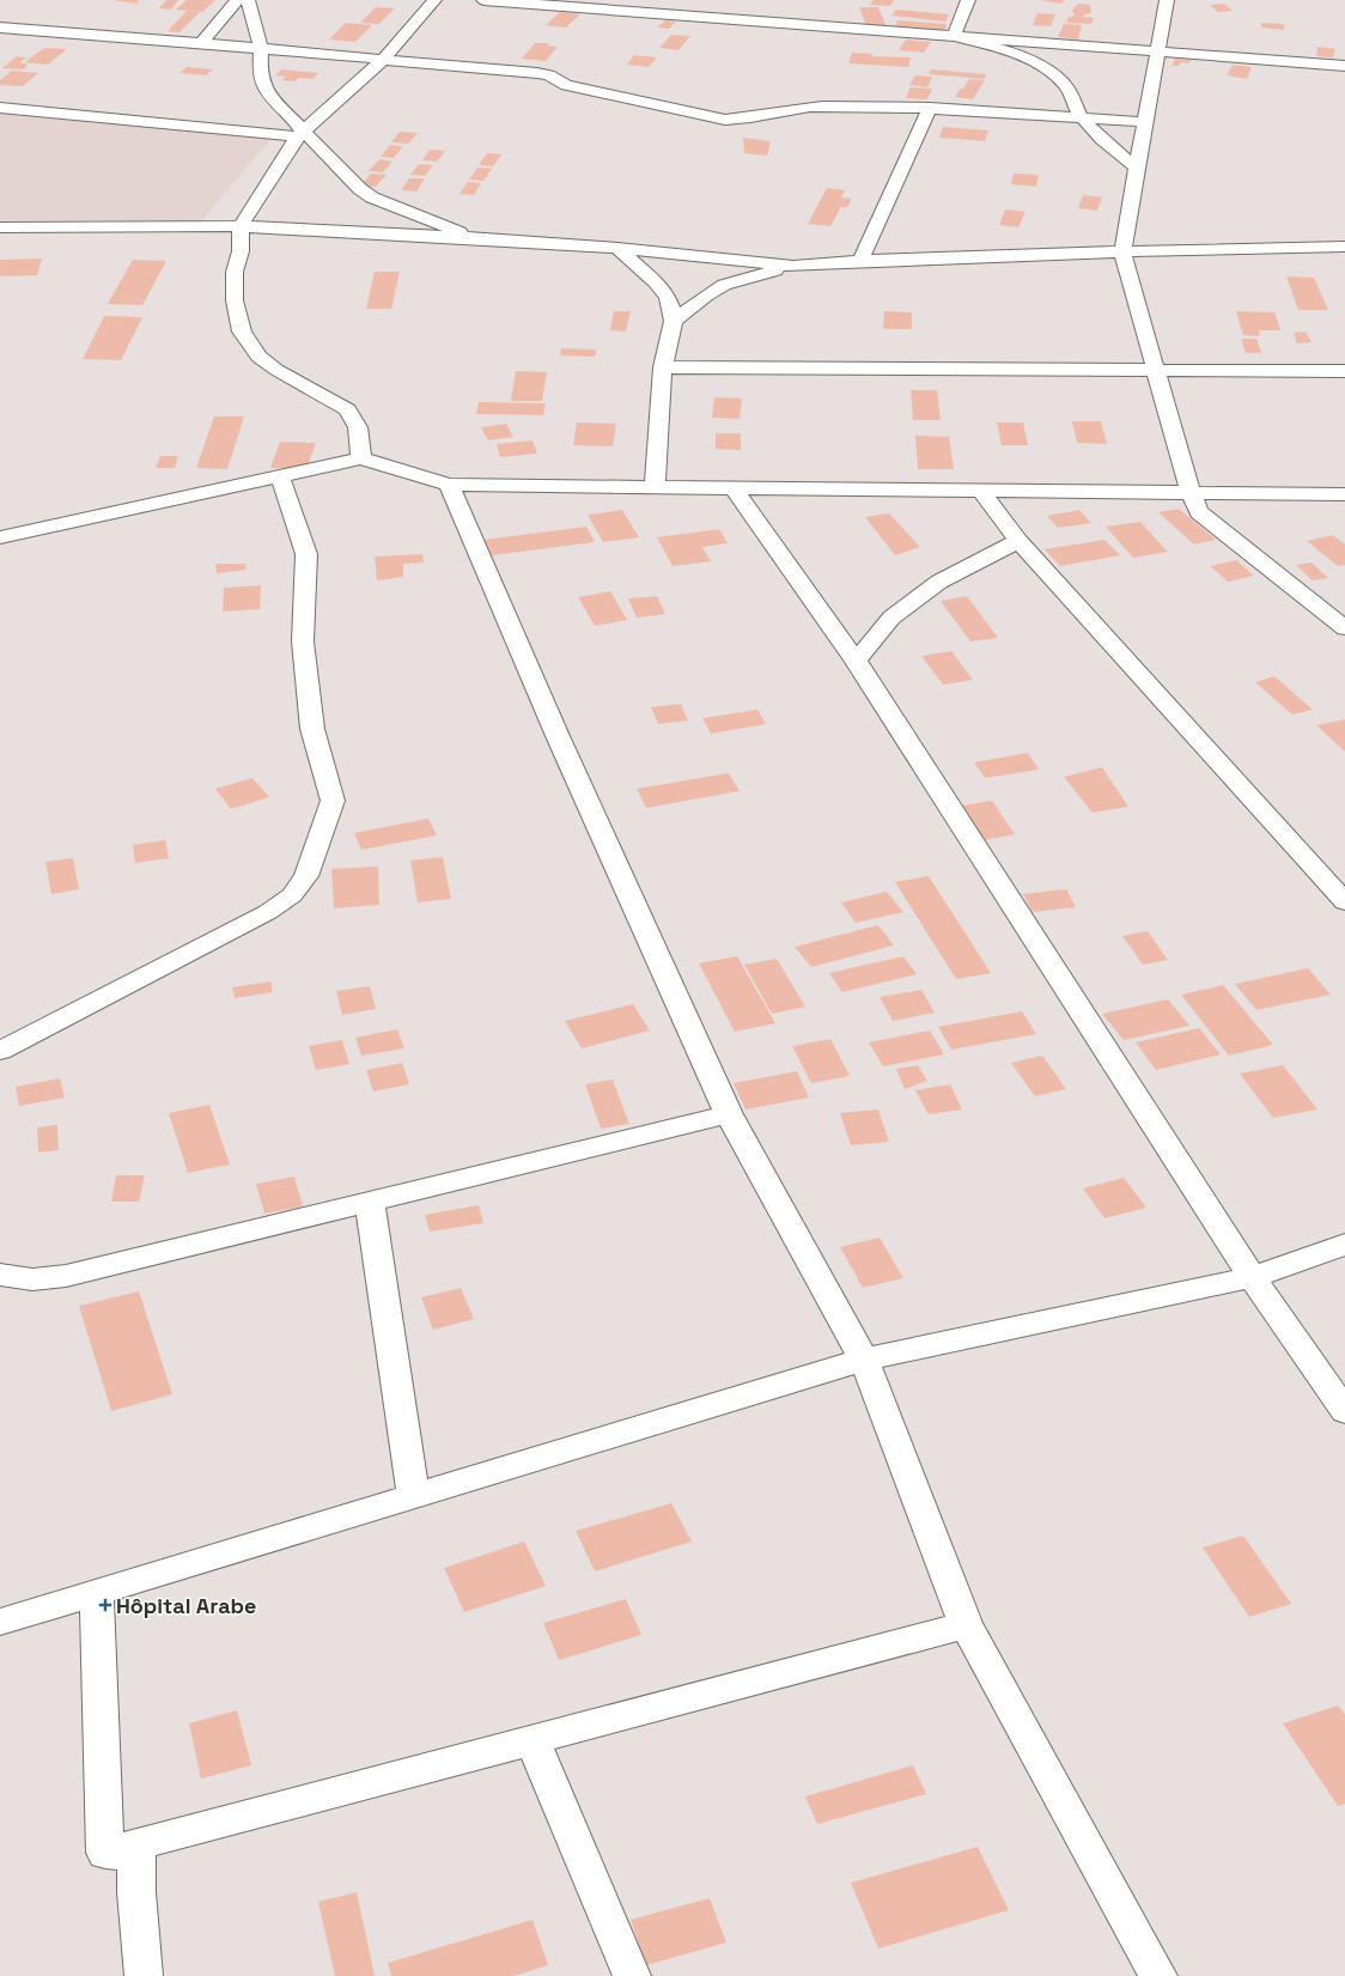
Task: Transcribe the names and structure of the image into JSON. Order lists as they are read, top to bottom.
{
  "places": {
    "health": ["Hôpital Arabe"]
  }
}
